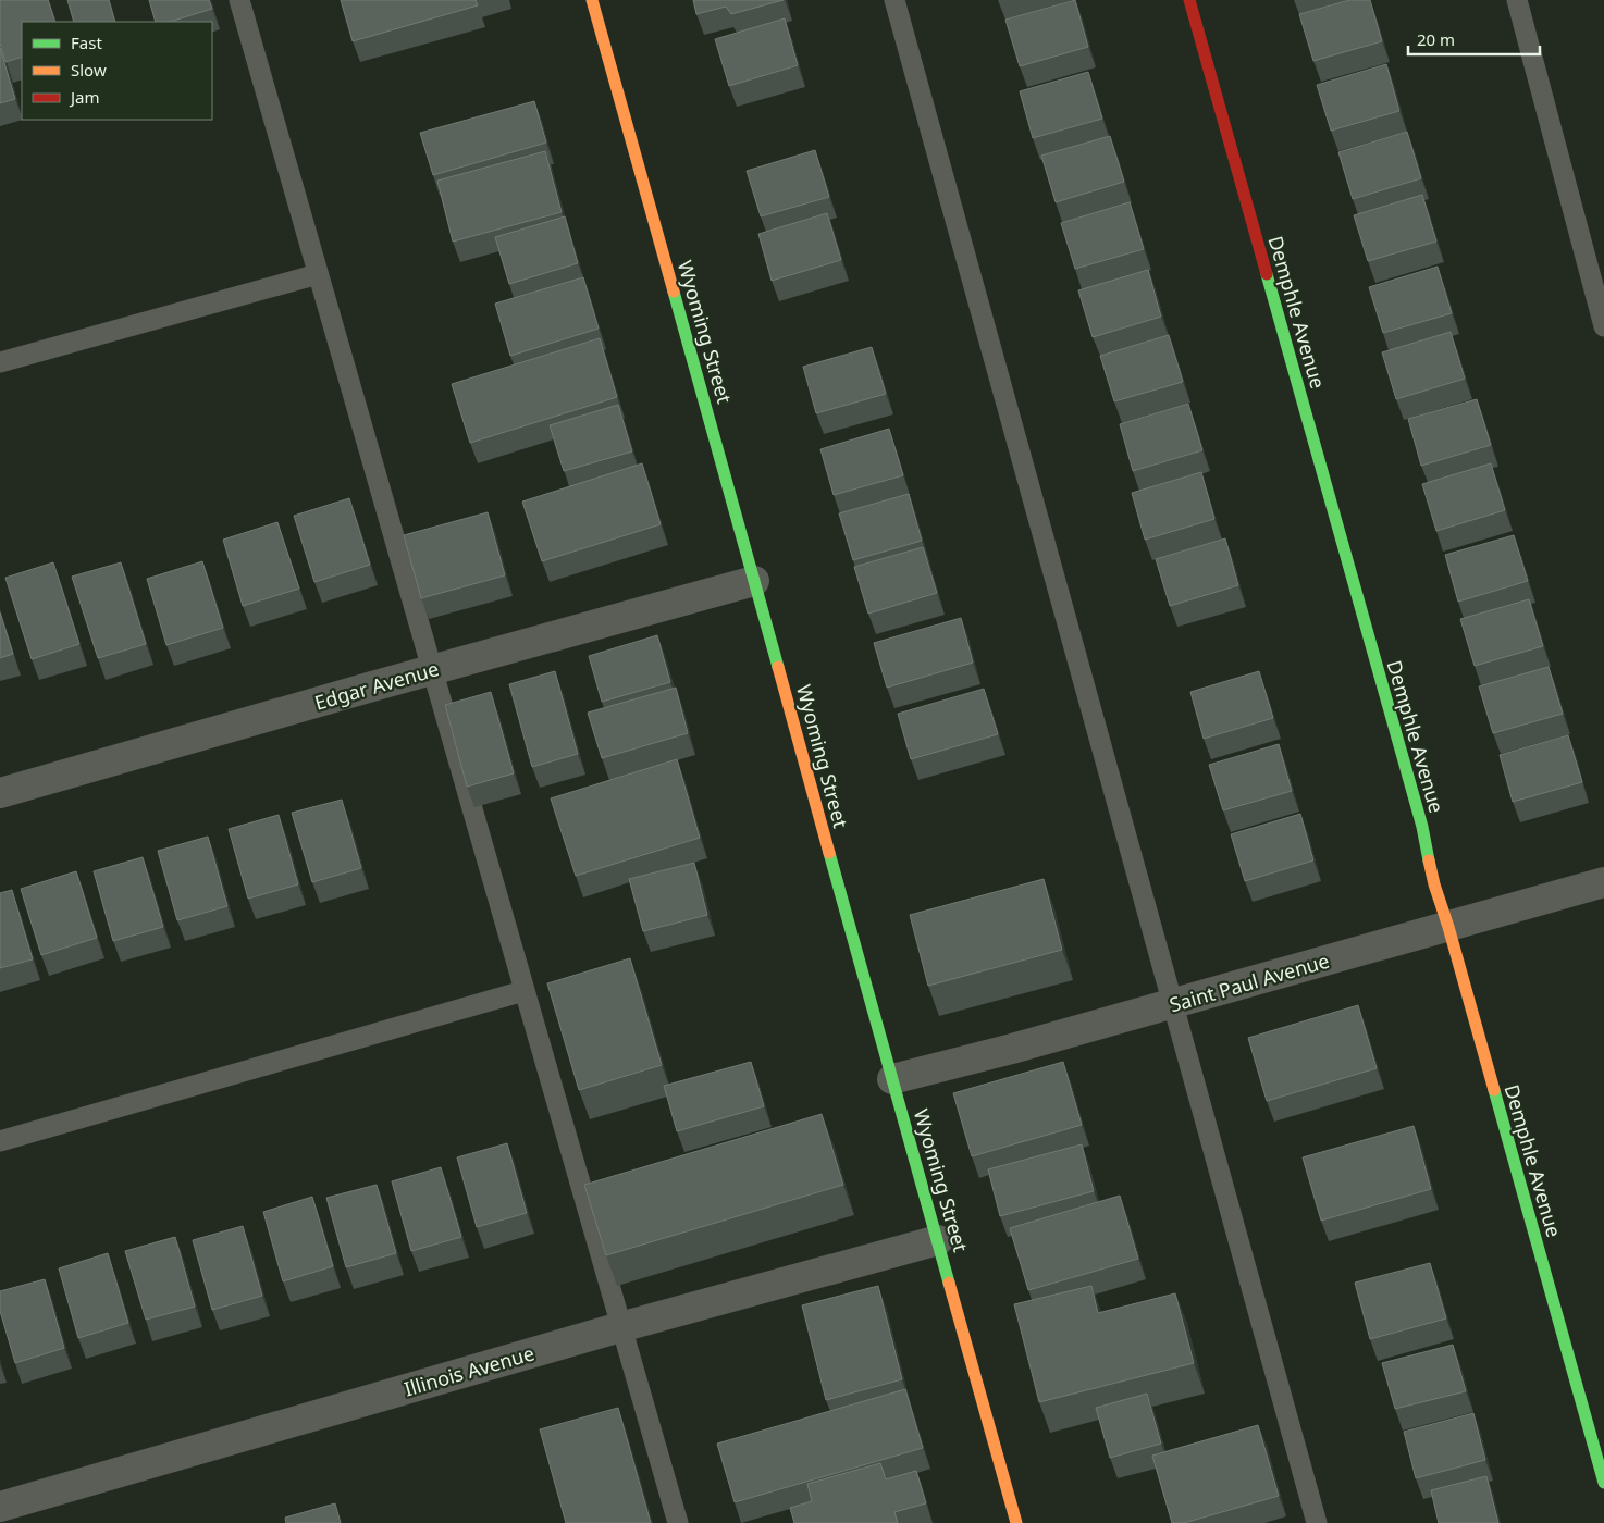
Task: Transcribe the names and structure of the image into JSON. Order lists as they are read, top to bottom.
{
  "streets": {
    "street": [
      "Demphle Avenue",
      "Wyoming Street",
      "Edgar Avenue",
      "Saint Paul Avenue",
      "Illinois Avenue"
    ]
  },
  "crossings": [
    ["Demphle Avenue", "Saint Paul Avenue"],
    ["Wyoming Street", "Edgar Avenue"],
    ["Wyoming Street", "Saint Paul Avenue"],
    ["Wyoming Street", "Illinois Avenue"]
  ],
  "legend": ["Fast", "Slow", "Jam"],
  "scale_bar": "20 m"
}
